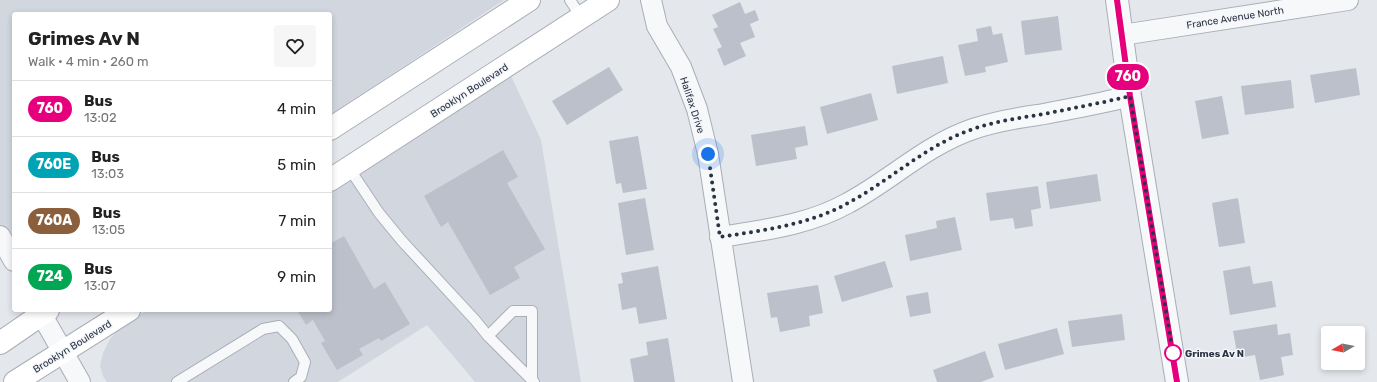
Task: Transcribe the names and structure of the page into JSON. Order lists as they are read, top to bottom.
{
  "streets": {
    "main road": ["Brooklyn Boulevard"],
    "street": ["France Avenue North", "Halifax Drive"]
  },
  "places": ["Grimes Av N"],
  "lines": ["bus line 760"],
  "north": "left",
  "page": {
    "on_map": "760",
    "heading": ["Grimes Av N", "Walk · 4 min · 260 m"],
    "list": [
      {
        "mark": "760",
        "name": "Bus",
        "note": "13:02",
        "value": "4 min"
      },
      {
        "mark": "760E",
        "name": "Bus",
        "note": "13:03",
        "value": "5 min"
      },
      {
        "mark": "760A",
        "name": "Bus",
        "note": "13:05",
        "value": "7 min"
      },
      {
        "mark": "724",
        "name": "Bus",
        "note": "13:07",
        "value": "9 min"
      }
    ]
  }
}
